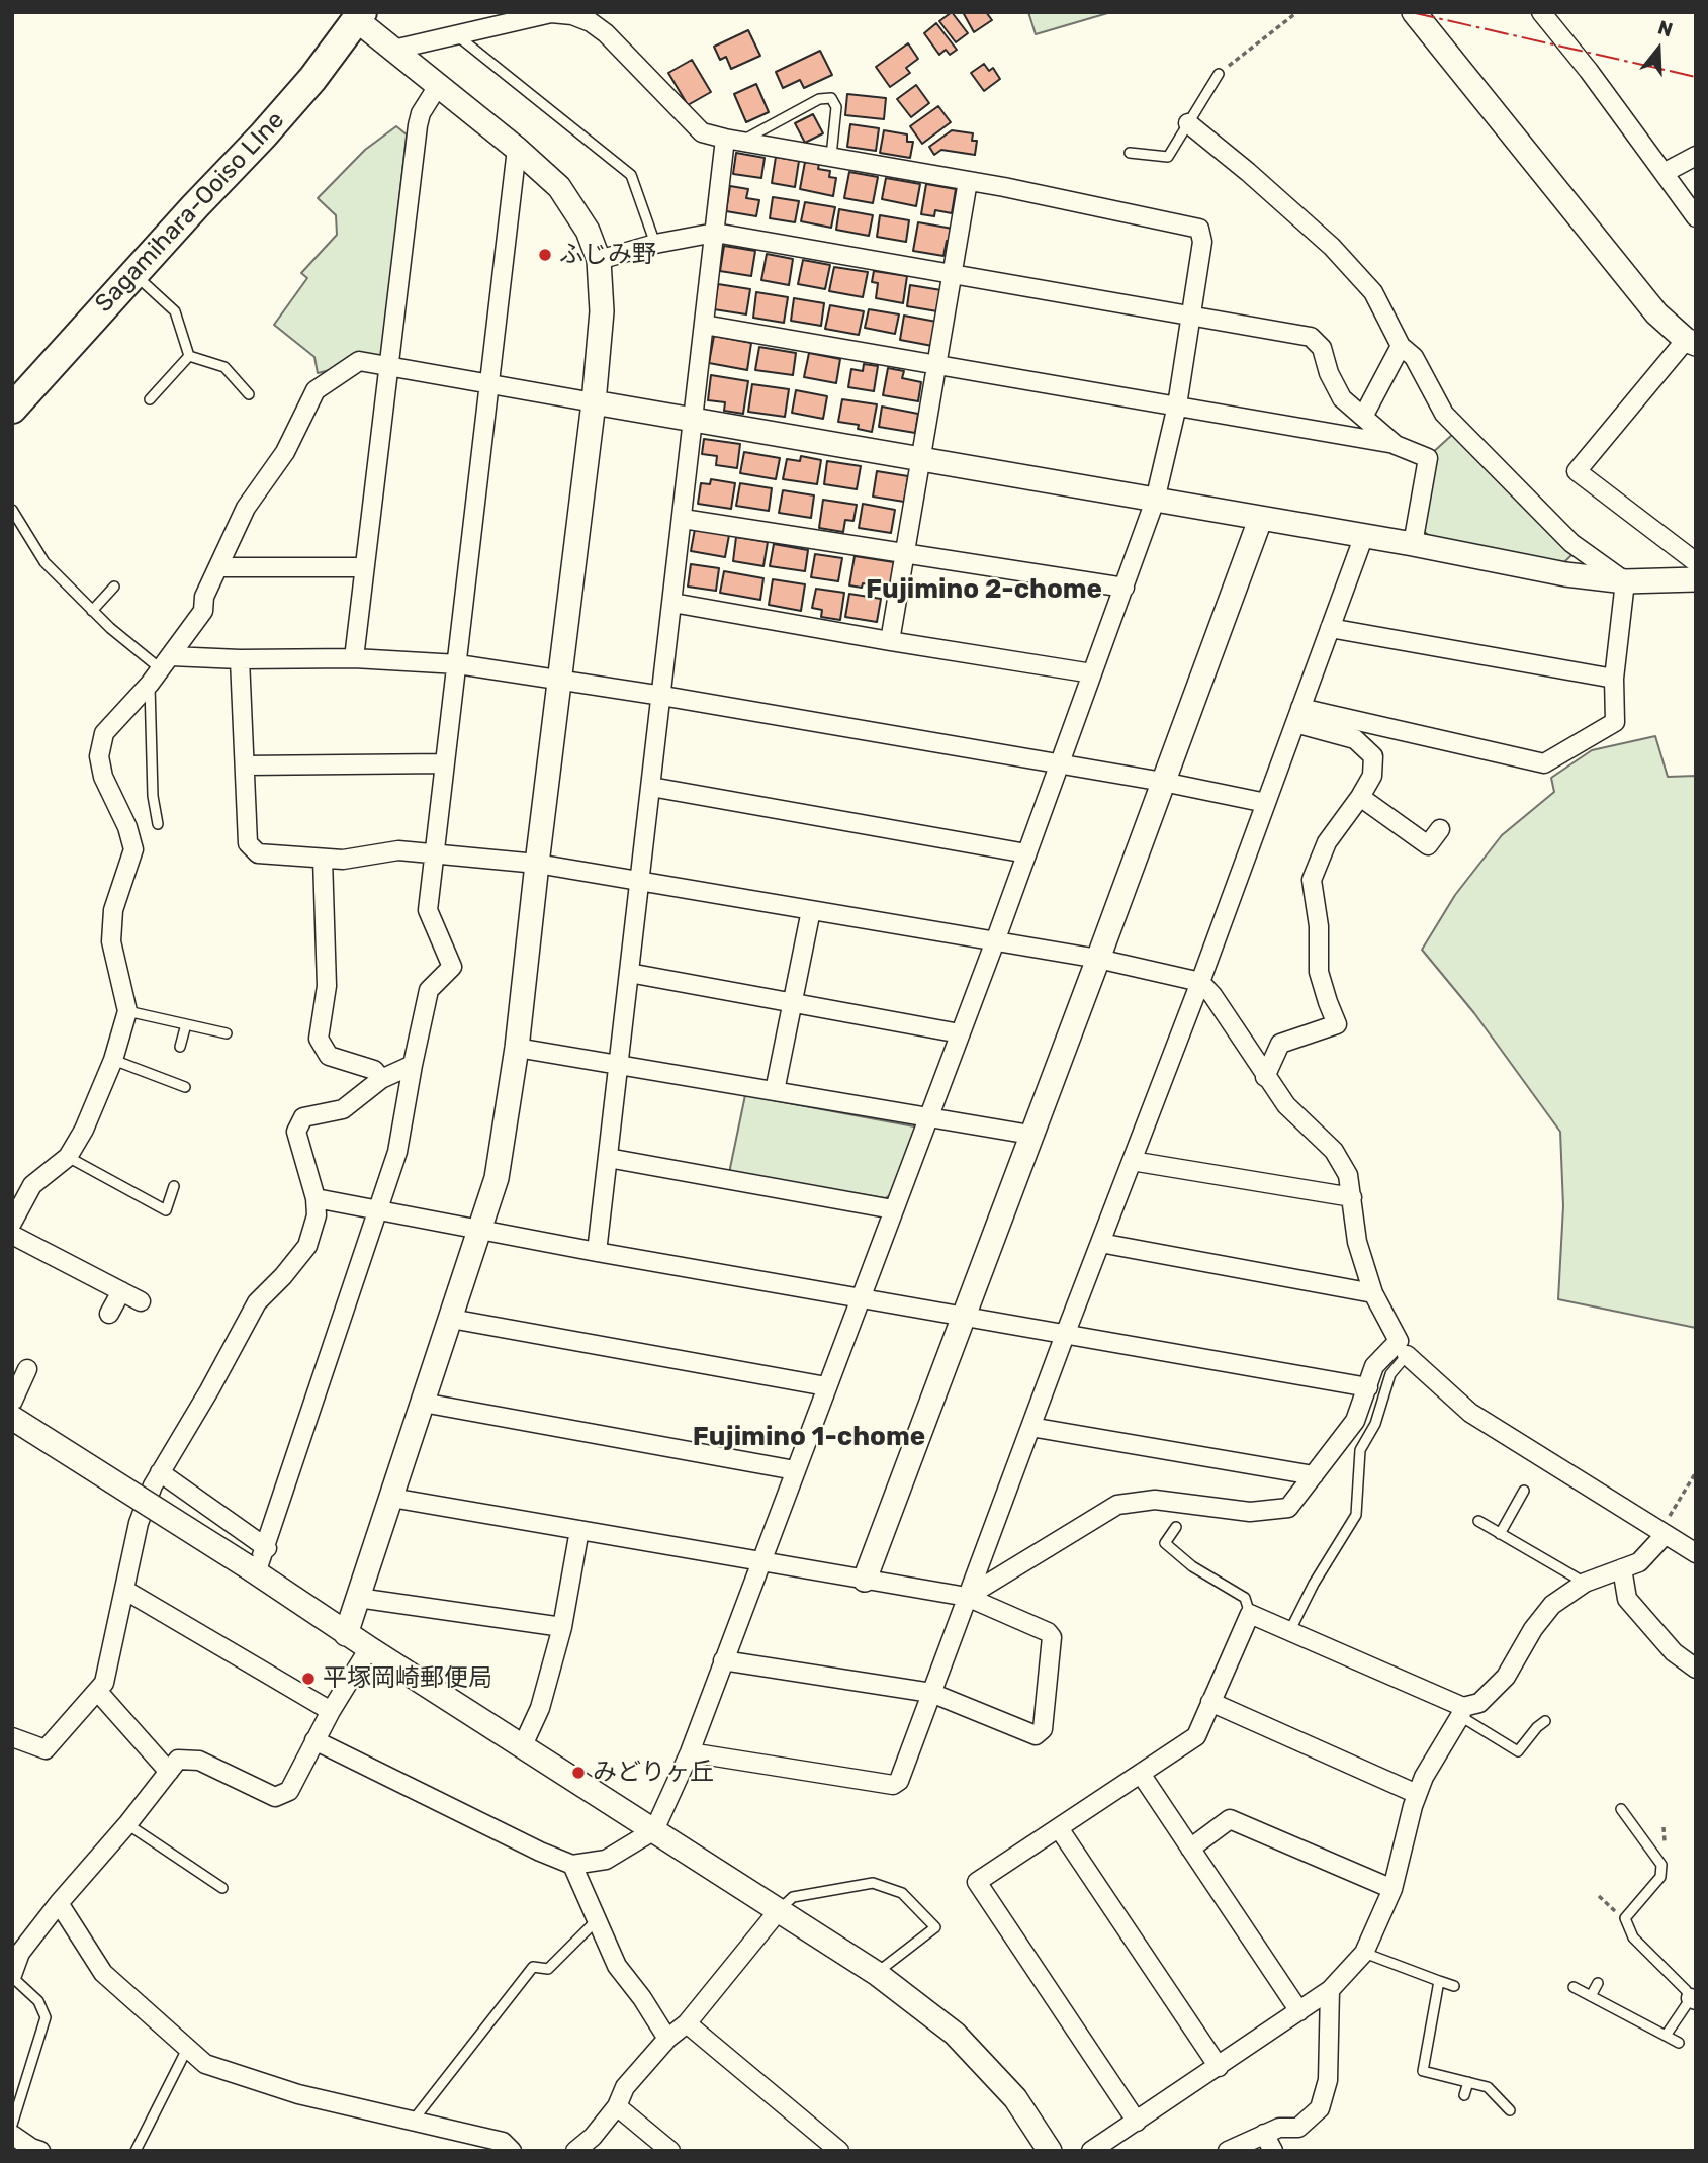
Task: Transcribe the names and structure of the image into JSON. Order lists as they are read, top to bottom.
{
  "streets": {
    "main road": ["Sagamihara-Ooiso LIne"]
  },
  "districts": ["Fujimino 2-chome", "Fujimino 1-chome"],
  "places": ["ふじみ野", "平塚岡崎郵便局", "みどりヶ丘"],
  "north": "top"
}
